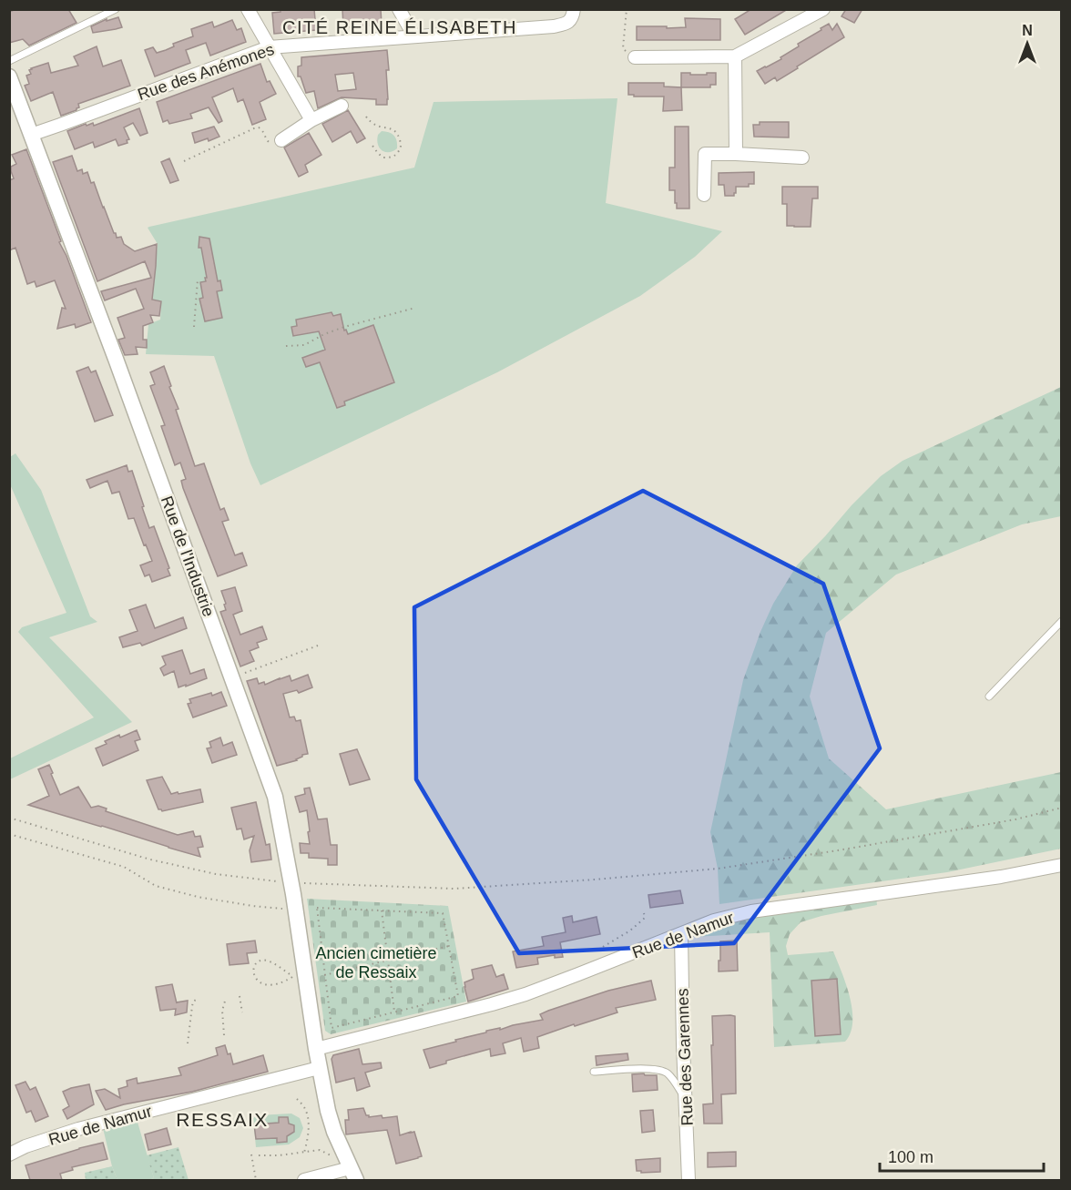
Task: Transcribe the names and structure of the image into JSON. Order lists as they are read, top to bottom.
{
  "streets": {
    "street": [
      "Rue des Anémones",
      "Rue de l'Industrie",
      "Rue de Namur",
      "Rue des Garennes"
    ]
  },
  "crossings": [
    ["Rue des Anémones", "Rue de l'Industrie"],
    ["Rue de l'Industrie", "Rue de Namur"],
    ["Rue de Namur", "Rue des Garennes"]
  ],
  "districts": ["CITÉ REINE ÉLISABETH", "RESSAIX"],
  "parks": ["Ancien cimetière de Ressaix"],
  "scale_bar": "100 m",
  "north": "top"
}
